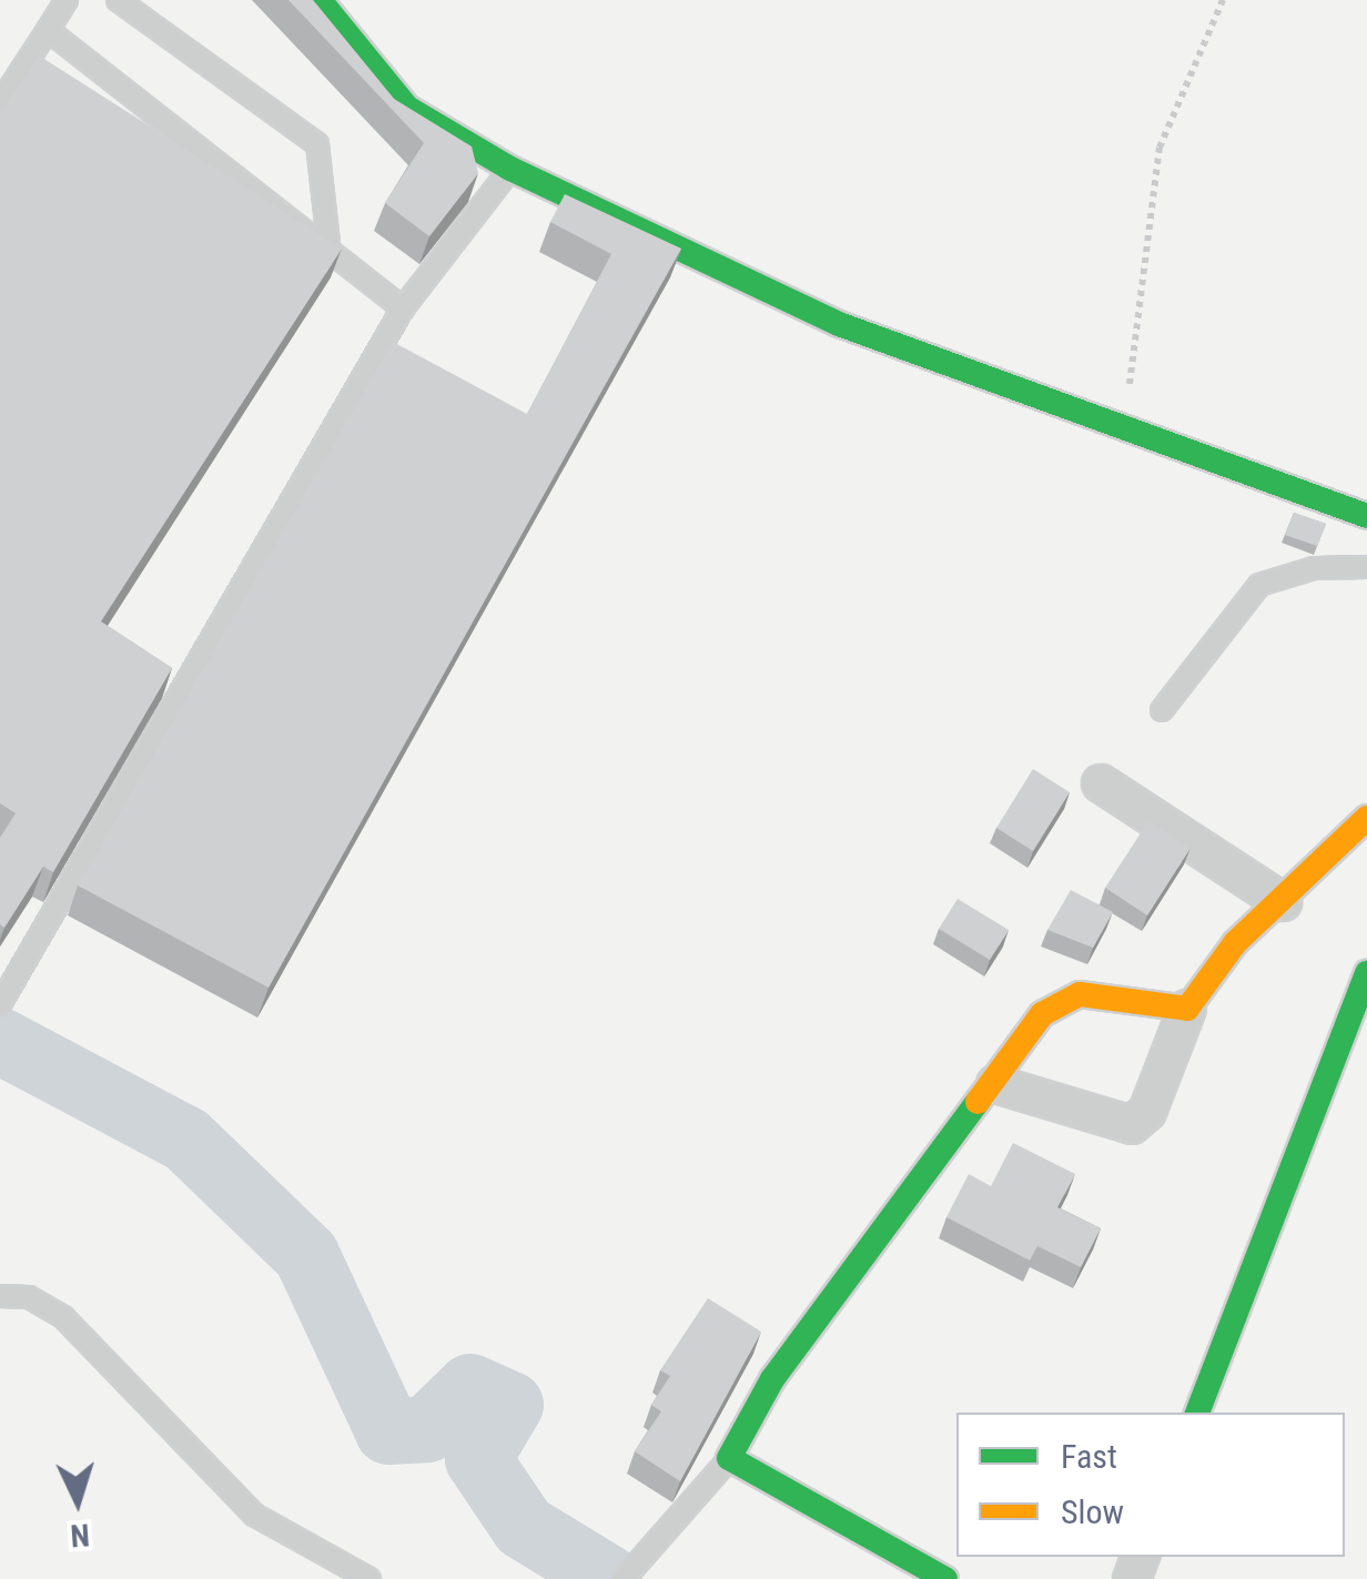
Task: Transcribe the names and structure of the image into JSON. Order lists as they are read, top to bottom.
{
  "legend": ["Fast", "Slow"],
  "north": "bottom"
}
